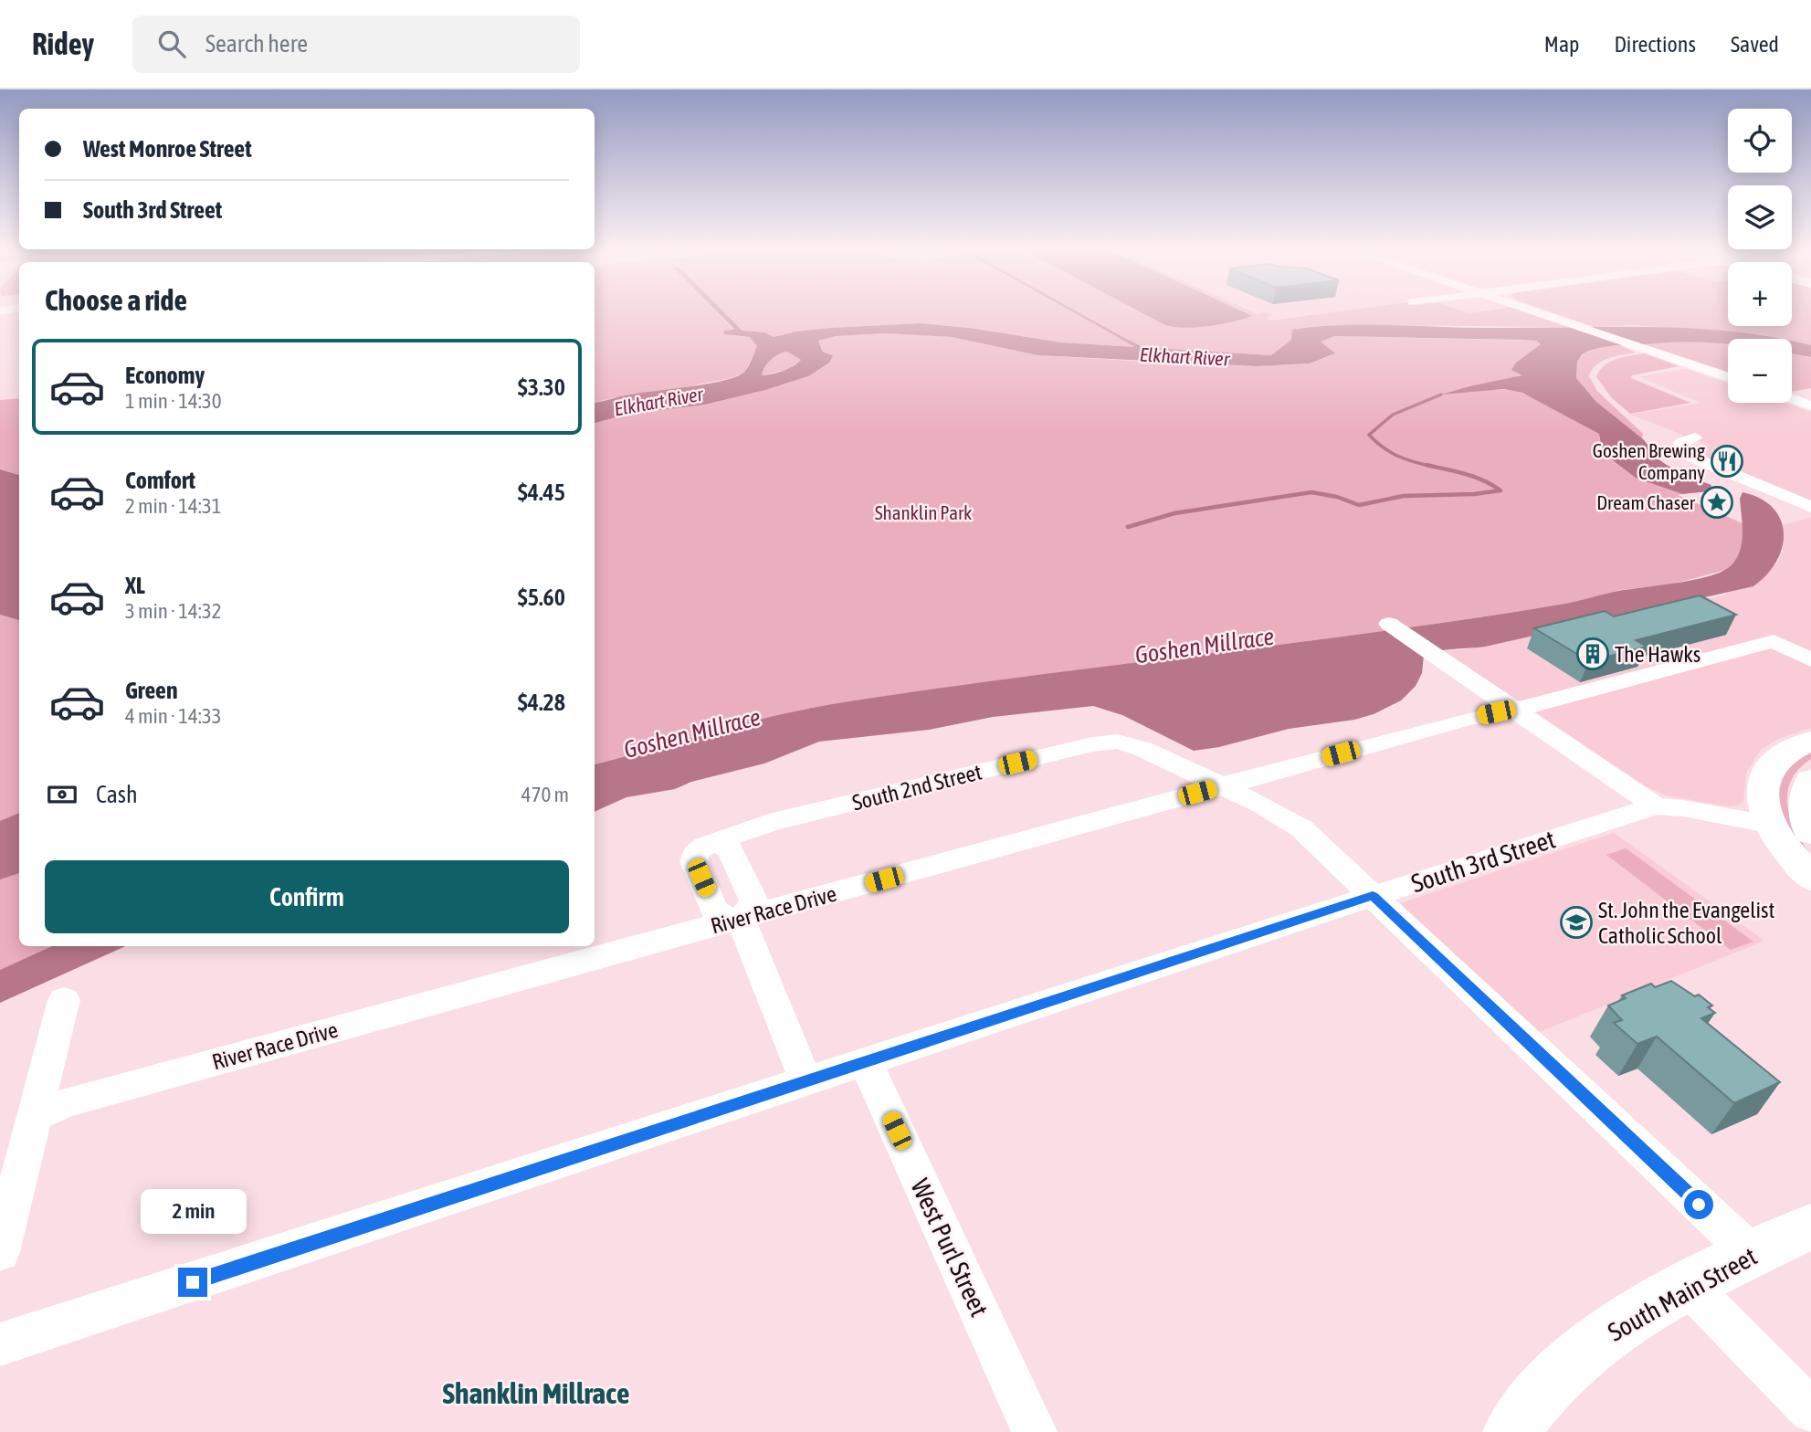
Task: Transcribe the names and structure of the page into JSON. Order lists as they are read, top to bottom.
{
  "streets": {
    "main road": ["South Main Street"],
    "street": [
      "South 2nd Street",
      "South 3rd Street",
      "River Race Drive",
      "West Purl Street"
    ]
  },
  "crossings": [
    ["South 2nd Street", "South 3rd Street"],
    ["South 2nd Street", "River Race Drive"],
    ["South 2nd Street", "South Main Street"],
    ["South 3rd Street", "West Purl Street"]
  ],
  "districts": ["Shanklin Millrace"],
  "water": ["Elkhart River", "Goshen Millrace"],
  "parks": ["Shanklin Park"],
  "places": {
    "restaurant": ["Goshen Brewing Company"],
    "place": ["Dream Chaser"],
    "building": ["The Hawks"],
    "school or university": ["St. John the Evangelist Catholic School"]
  },
  "page": {
    "header": "Ridey",
    "search": "Search here",
    "nav": ["Map", "Directions", "Saved"],
    "map_buttons": ["+", "−"],
    "banner": ["West Monroe Street", "South 3rd Street"],
    "heading": "Choose a ride",
    "list": [
      {
        "name": "Economy",
        "note": "1 min · 14:30",
        "value": "$3.30"
      },
      {
        "name": "Comfort",
        "note": "2 min · 14:31",
        "value": "$4.45"
      },
      {
        "name": "XL",
        "note": "3 min · 14:32",
        "value": "$5.60"
      },
      {
        "name": "Green",
        "note": "4 min · 14:33",
        "value": "$4.28"
      }
    ],
    "pay": ["Cash", "470 m"],
    "buttons": "Confirm",
    "bubble": "2 min"
  }
}
